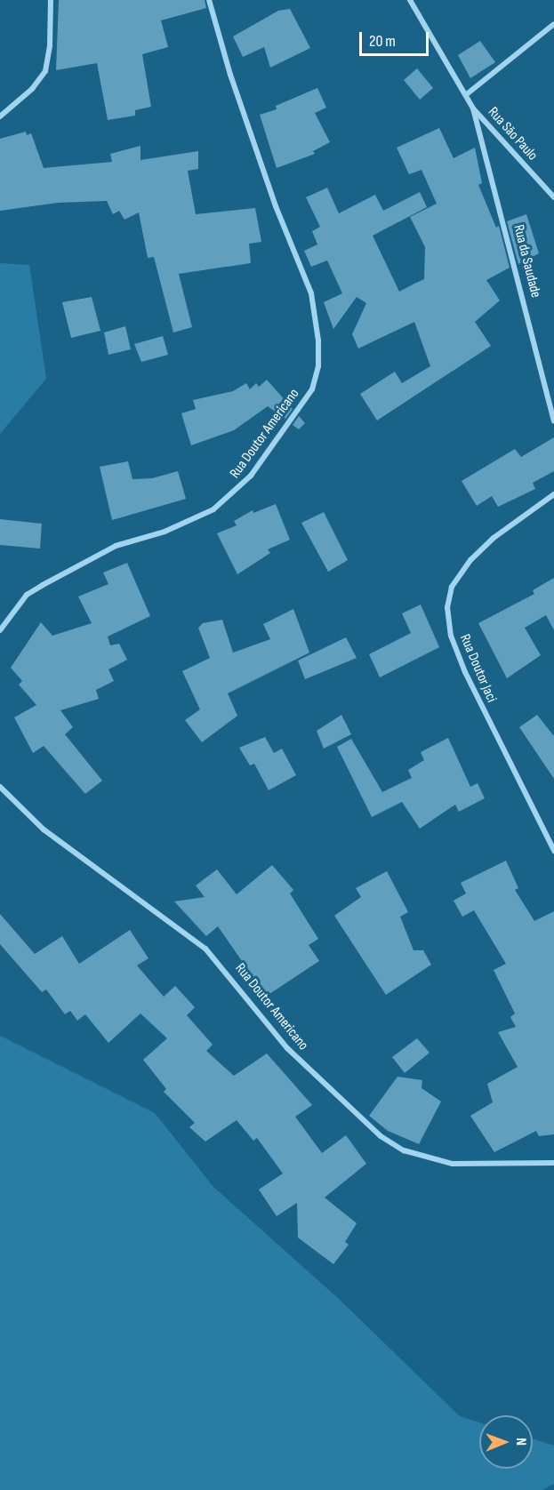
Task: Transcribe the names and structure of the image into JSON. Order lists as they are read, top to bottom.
{
  "streets": {
    "street": [
      "Rua São Paulo",
      "Rua da Saudade",
      "Rua Doutor Americano",
      "Rua Doutor Jaci"
    ]
  },
  "crossings": [
    ["Rua São Paulo", "Rua da Saudade"]
  ],
  "scale_bar": "20 m",
  "north": "right"
}
